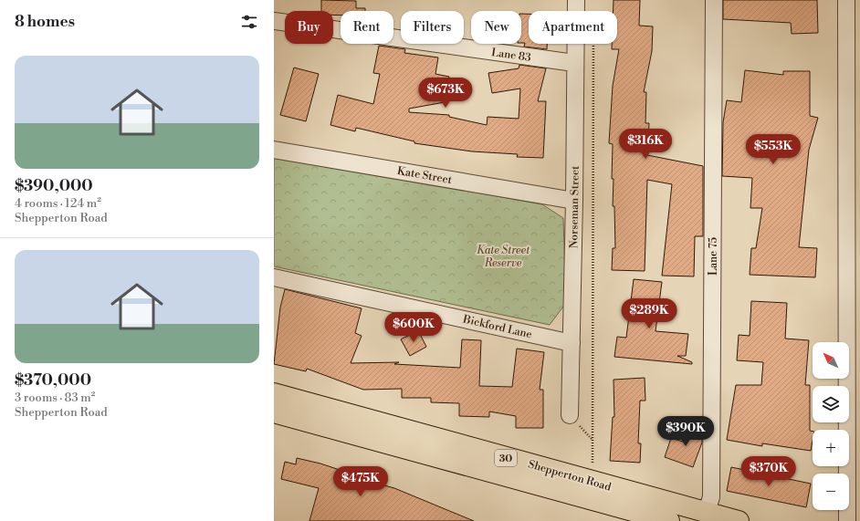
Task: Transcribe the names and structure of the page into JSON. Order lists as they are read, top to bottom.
{
  "streets": {
    "highway": ["30", "Shepperton Road"],
    "street": [
      "Lane 83",
      "Kate Street",
      "Norseman Street",
      "Lane 75",
      "Bickford Lane"
    ]
  },
  "crossings": [
    ["Lane 83", "Norseman Street"],
    ["Kate Street", "Norseman Street"],
    ["Norseman Street", "Bickford Lane"],
    ["Lane 75", "Shepperton Road"]
  ],
  "parks": ["Kate Street Reserve"],
  "north": "top left",
  "page": {
    "heading": "8 homes",
    "chip": [
      "Buy",
      "Rent",
      "Filters",
      "New",
      "Apartment"
    ],
    "list": [
      {
        "name": "$390,000",
        "note": "4 rooms · 124 m² · Shepperton Road"
      },
      {
        "name": "$370,000",
        "note": "3 rooms · 83 m² · Shepperton Road"
      }
    ],
    "price": [
      "$673K",
      "$316K",
      "$553K",
      "$289K",
      "$600K",
      "$390K",
      "$370K",
      "$475K"
    ],
    "map_buttons": ["+", "−"]
  }
}
